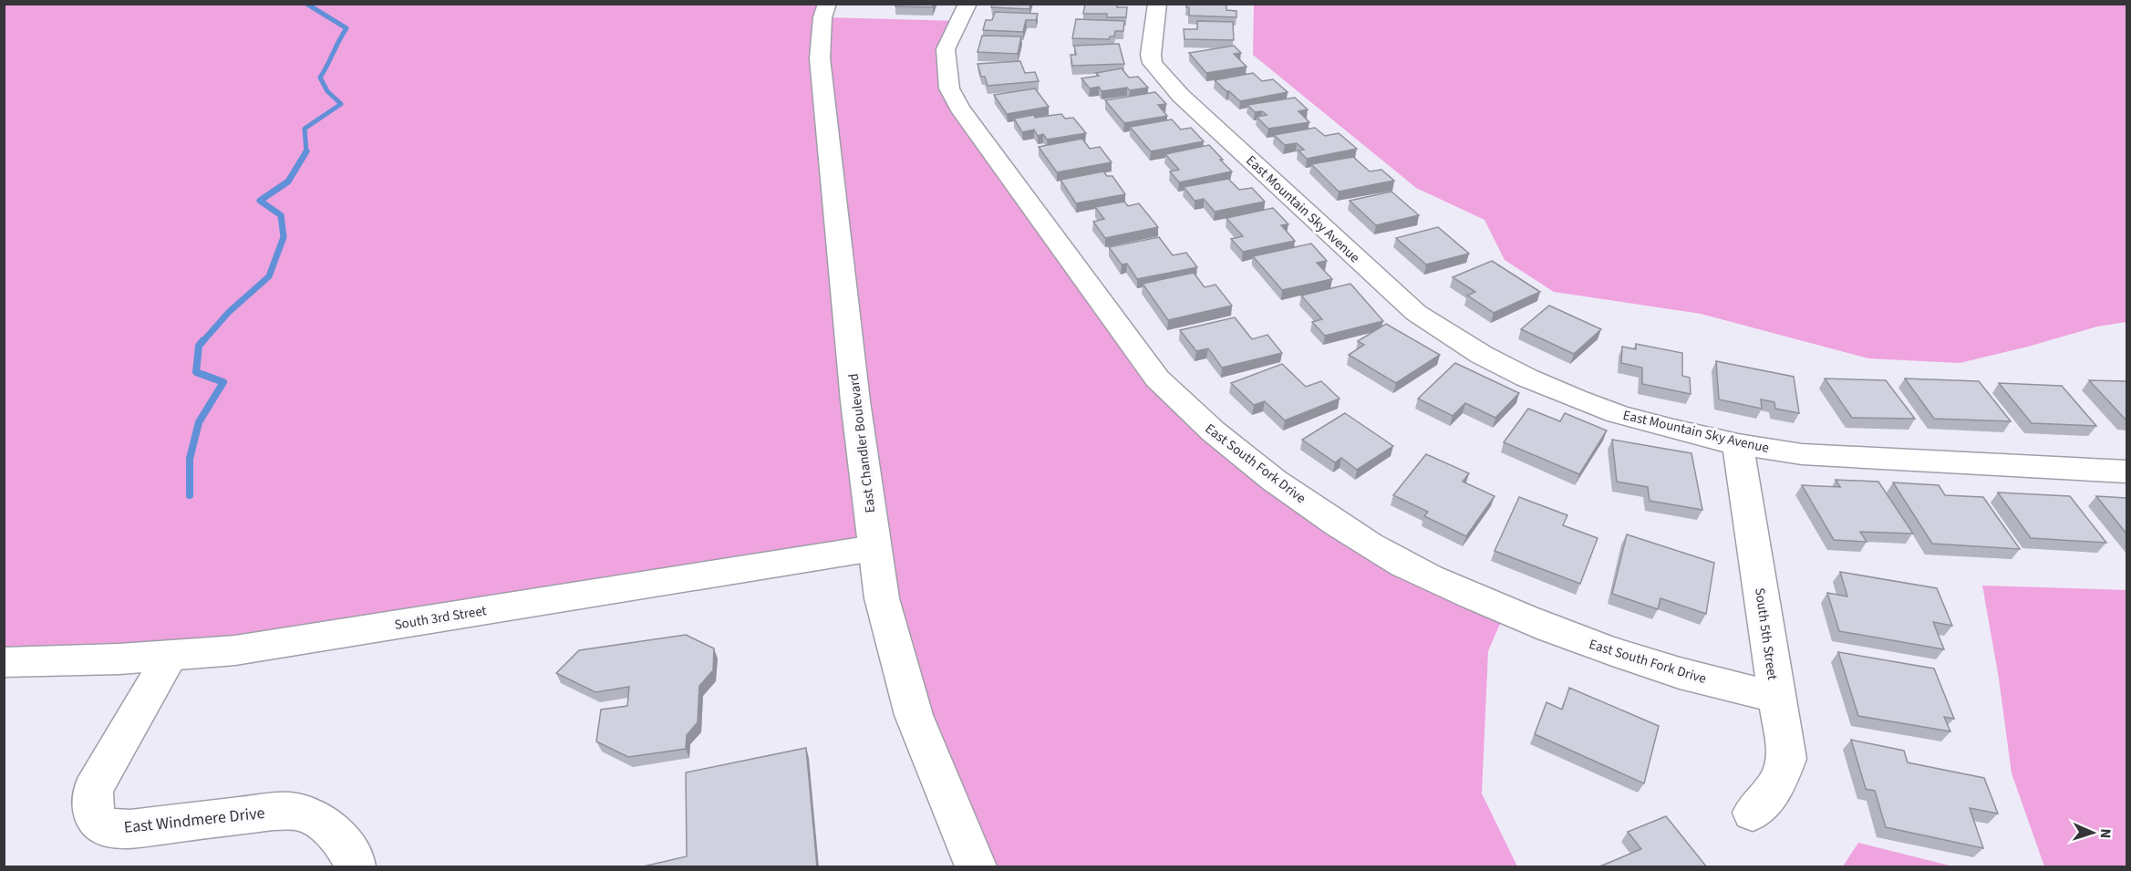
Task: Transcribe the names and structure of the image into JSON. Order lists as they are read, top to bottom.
{
  "streets": {
    "street": [
      "East Mountain Sky Avenue",
      "East Chandler Boulevard",
      "East South Fork Drive",
      "South 3rd Street",
      "South 5th Street",
      "East Windmere Drive"
    ]
  },
  "crossings": [
    ["East Mountain Sky Avenue", "South 5th Street"],
    ["East Chandler Boulevard", "South 3rd Street"],
    ["East South Fork Drive", "South 5th Street"],
    ["South 3rd Street", "East Windmere Drive"]
  ],
  "north": "right"
}
